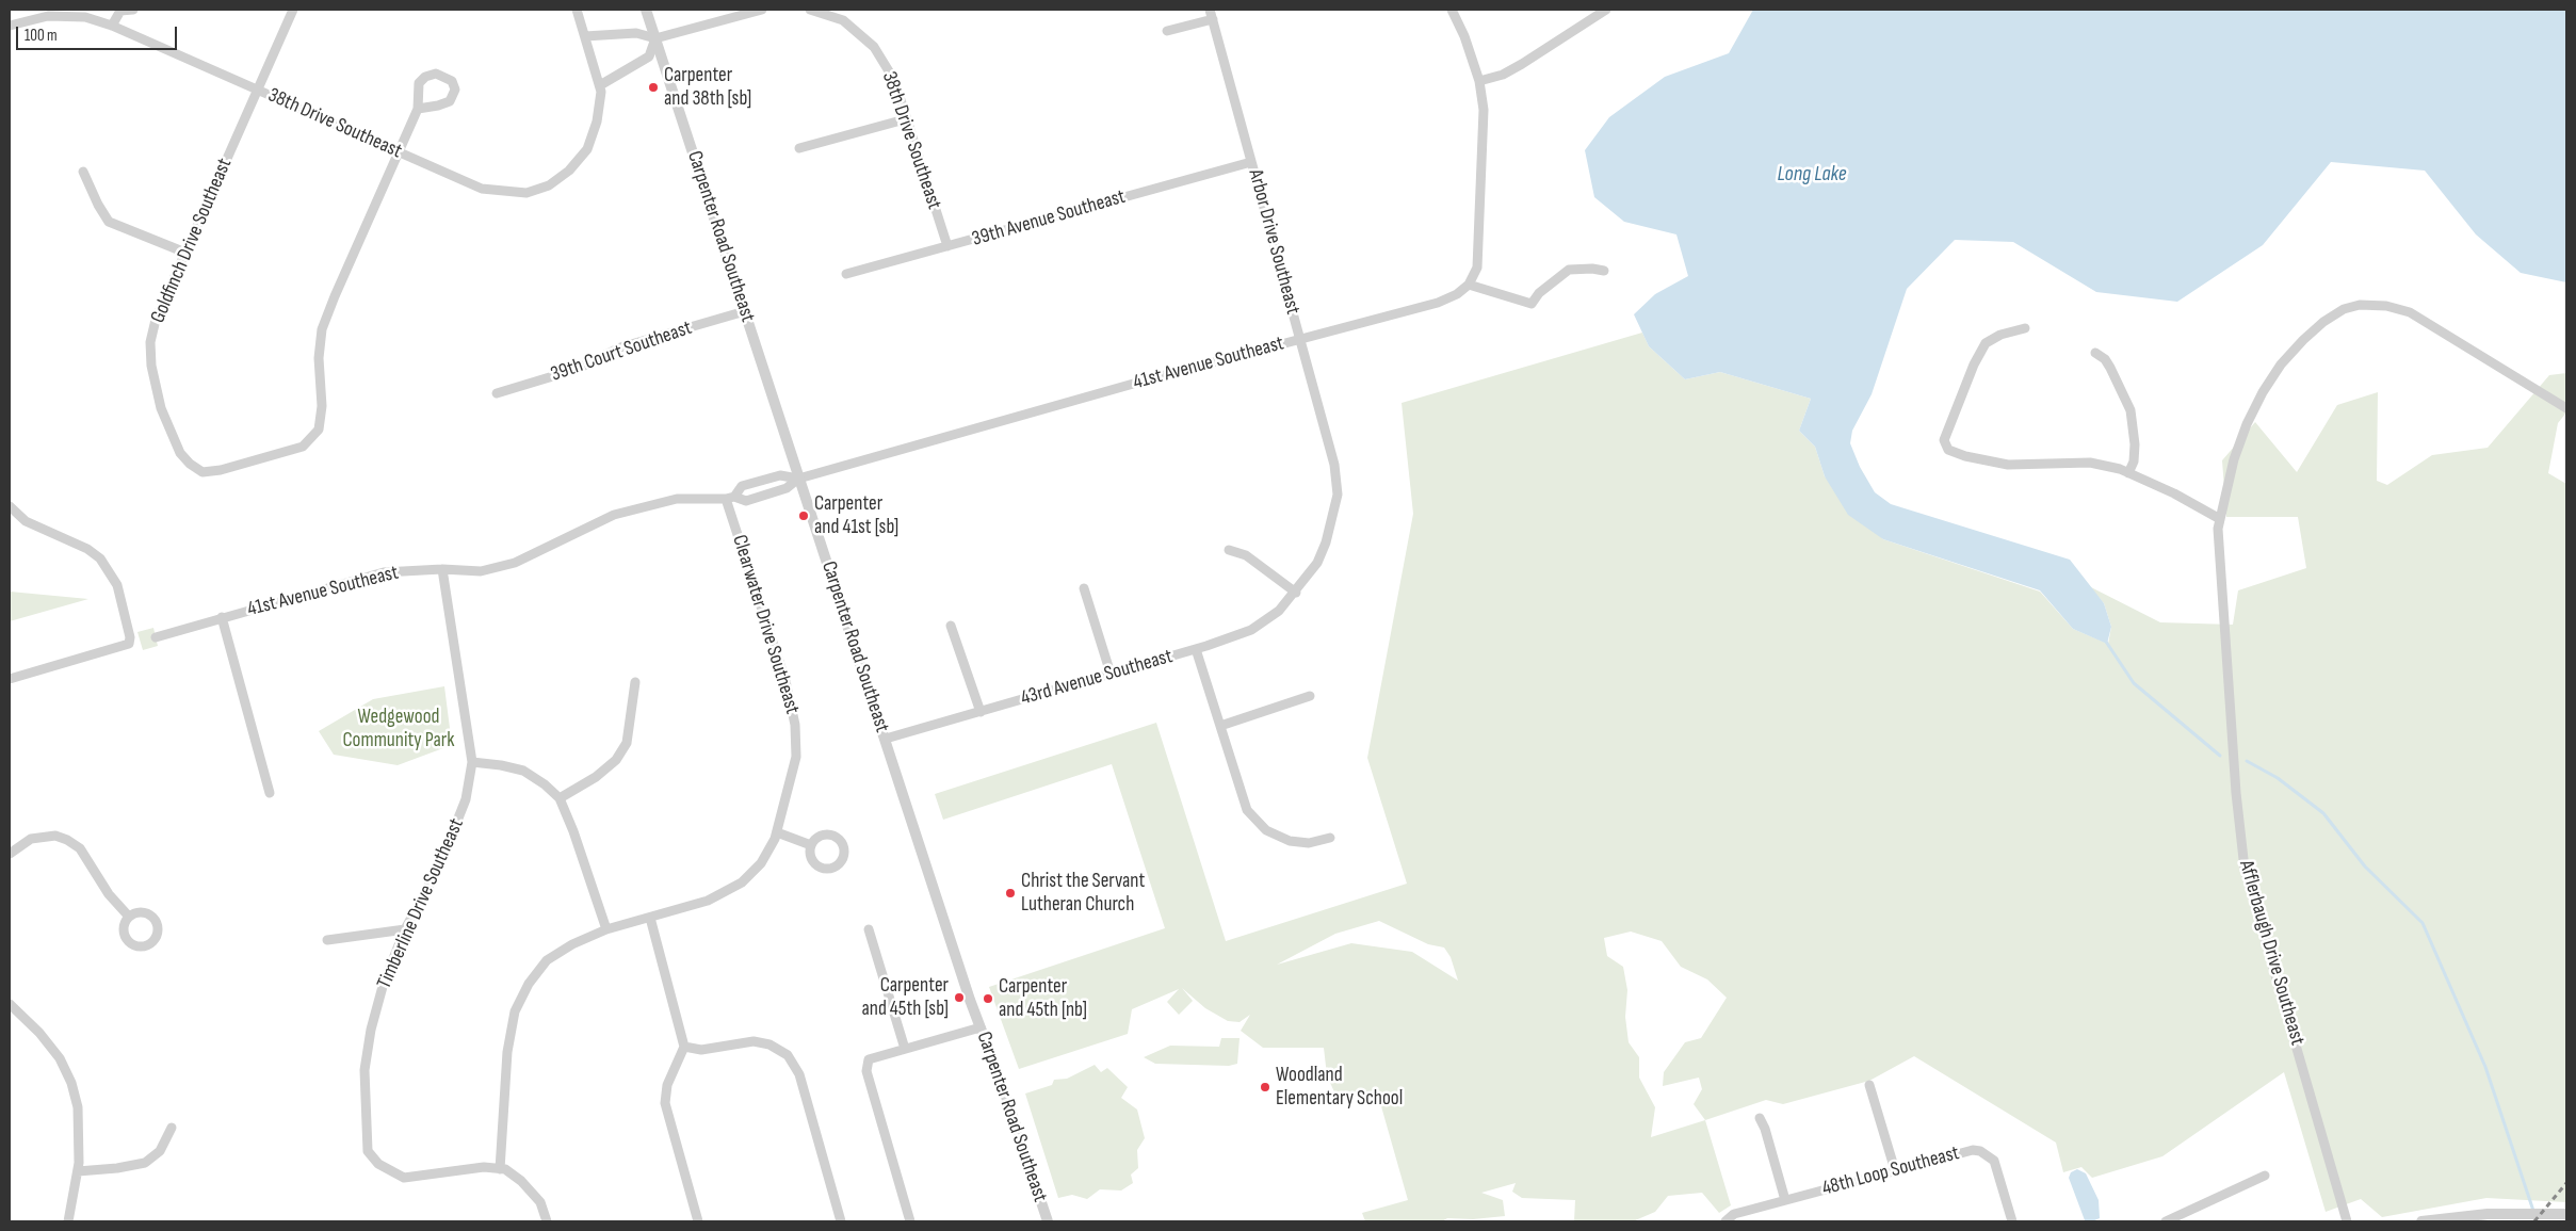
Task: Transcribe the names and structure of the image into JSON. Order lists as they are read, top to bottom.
{
  "streets": {
    "street": [
      "38th Drive Southeast",
      "39th Avenue Southeast",
      "Carpenter Road Southeast",
      "Goldfinch Drive Southeast",
      "Arbor Drive Southeast",
      "39th Court Southeast",
      "41st Avenue Southeast",
      "Clearwater Drive Southeast",
      "43rd Avenue Southeast",
      "Timberline Drive Southeast",
      "Afflerbaugh Drive Southeast",
      "48th Loop Southeast"
    ]
  },
  "crossings": [
    ["38th Drive Southeast", "39th Avenue Southeast"],
    ["38th Drive Southeast", "Goldfinch Drive Southeast"],
    ["39th Avenue Southeast", "Arbor Drive Southeast"],
    ["Carpenter Road Southeast", "39th Court Southeast"],
    ["Carpenter Road Southeast", "41st Avenue Southeast"],
    ["Carpenter Road Southeast", "43rd Avenue Southeast"],
    ["Arbor Drive Southeast", "41st Avenue Southeast"],
    ["Arbor Drive Southeast", "43rd Avenue Southeast"],
    ["41st Avenue Southeast", "Clearwater Drive Southeast"],
    ["41st Avenue Southeast", "Timberline Drive Southeast"],
    ["Clearwater Drive Southeast", "Timberline Drive Southeast"]
  ],
  "water": ["Long Lake"],
  "parks": ["Wedgewood Community Park"],
  "places": [
    "Carpenter and 38th [sb]",
    "Carpenter and 41st [sb]",
    "Christ the Servant Lutheran Church",
    "Carpenter and 45th [sb]",
    "Carpenter and 45th [nb]",
    "Woodland Elementary School"
  ],
  "scale_bar": "100 m"
}
